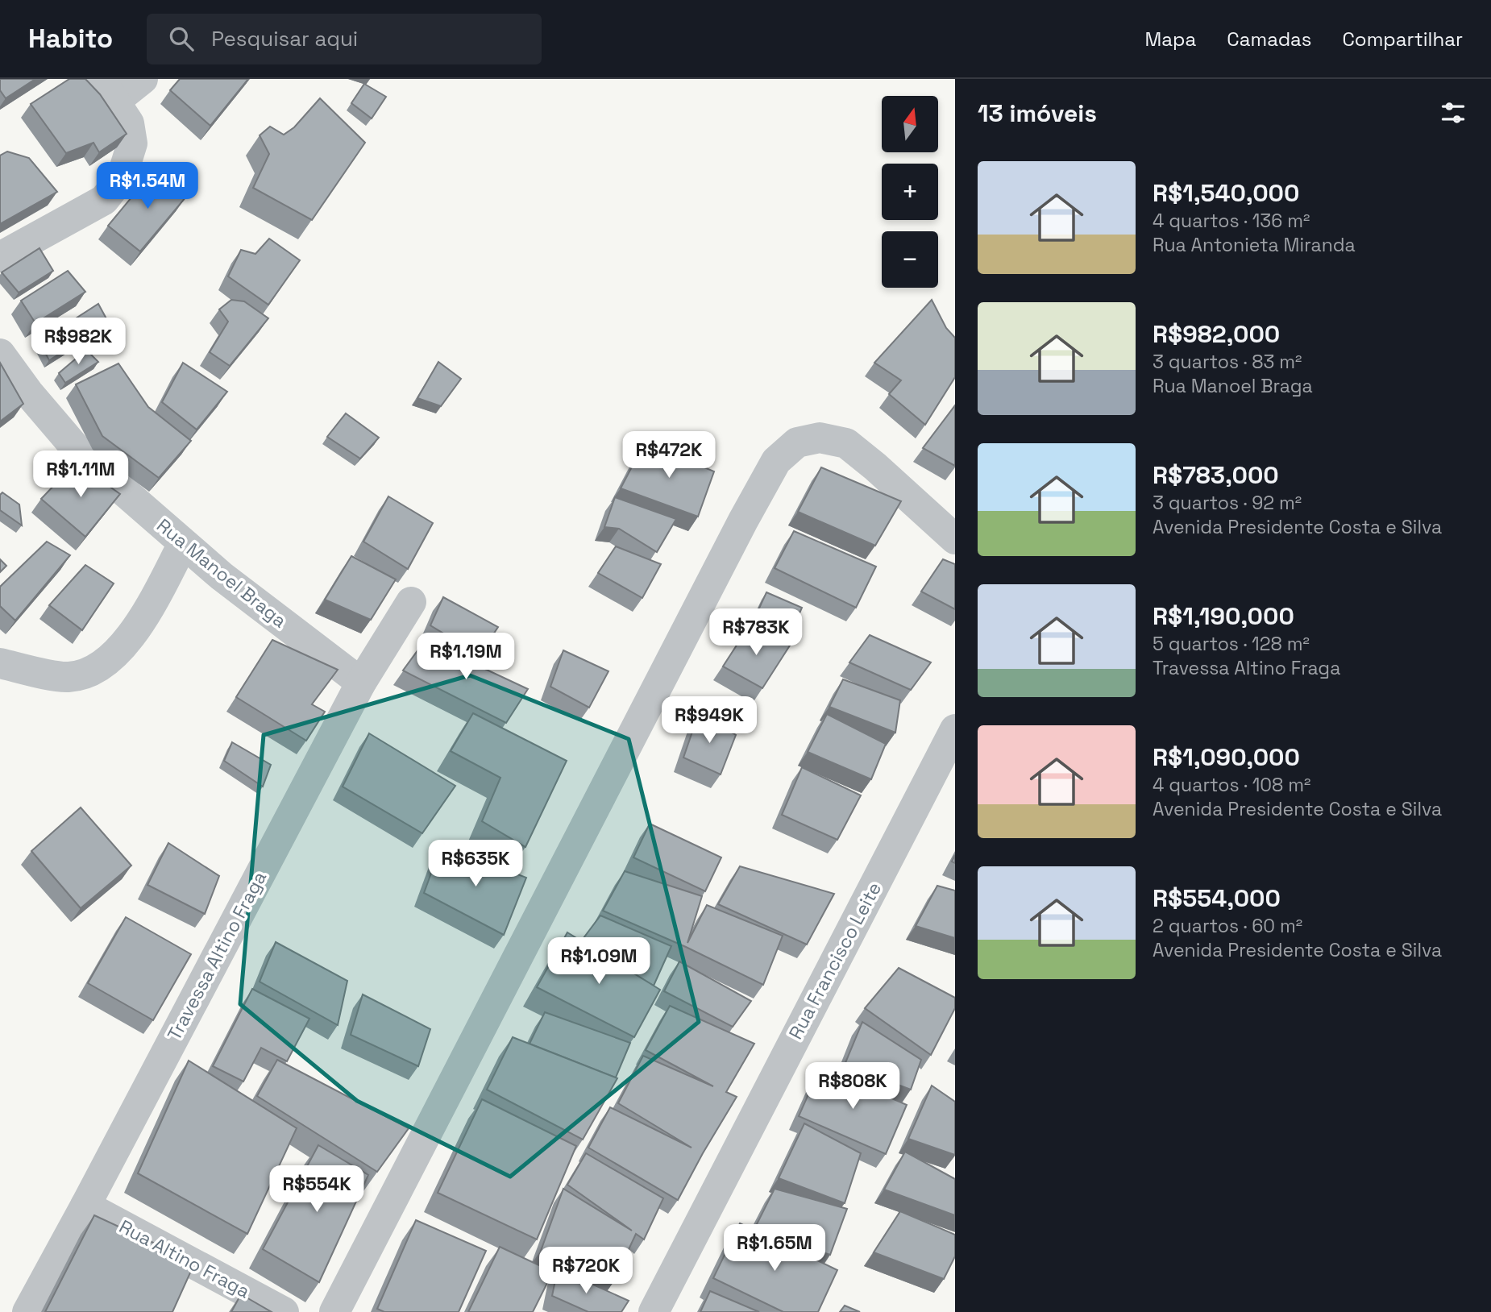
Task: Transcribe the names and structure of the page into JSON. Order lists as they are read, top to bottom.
{
  "streets": {
    "street": [
      "Rua Manoel Braga",
      "Travessa Altino Fraga",
      "Rua Francisco Leite",
      "Rua Altino Fraga"
    ]
  },
  "crossings": [
    ["Rua Manoel Braga", "Travessa Altino Fraga"],
    ["Travessa Altino Fraga", "Rua Altino Fraga"]
  ],
  "north": "top",
  "page": {
    "header": "Habito",
    "search": "Pesquisar aqui",
    "nav": ["Mapa", "Camadas", "Compartilhar"],
    "heading": "13 imóveis",
    "map_buttons": ["+", "−"],
    "list": [
      {
        "name": "R$1,540,000",
        "note": "4 quartos · 136 m² · Rua Antonieta Miranda"
      },
      {
        "name": "R$982,000",
        "note": "3 quartos · 83 m² · Rua Manoel Braga"
      },
      {
        "name": "R$783,000",
        "note": "3 quartos · 92 m² · Avenida Presidente Costa e Silva"
      },
      {
        "name": "R$1,190,000",
        "note": "5 quartos · 128 m² · Travessa Altino Fraga"
      },
      {
        "name": "R$1,090,000",
        "note": "4 quartos · 108 m² · Avenida Presidente Costa e Silva"
      },
      {
        "name": "R$554,000",
        "note": "2 quartos · 60 m² · Avenida Presidente Costa e Silva"
      }
    ],
    "price": [
      "R$1.54M",
      "R$982K",
      "R$472K",
      "R$1.11M",
      "R$783K",
      "R$1.19M",
      "R$949K",
      "R$635K",
      "R$1.09M",
      "R$808K",
      "R$554K",
      "R$1.65M",
      "R$720K"
    ]
  }
}
